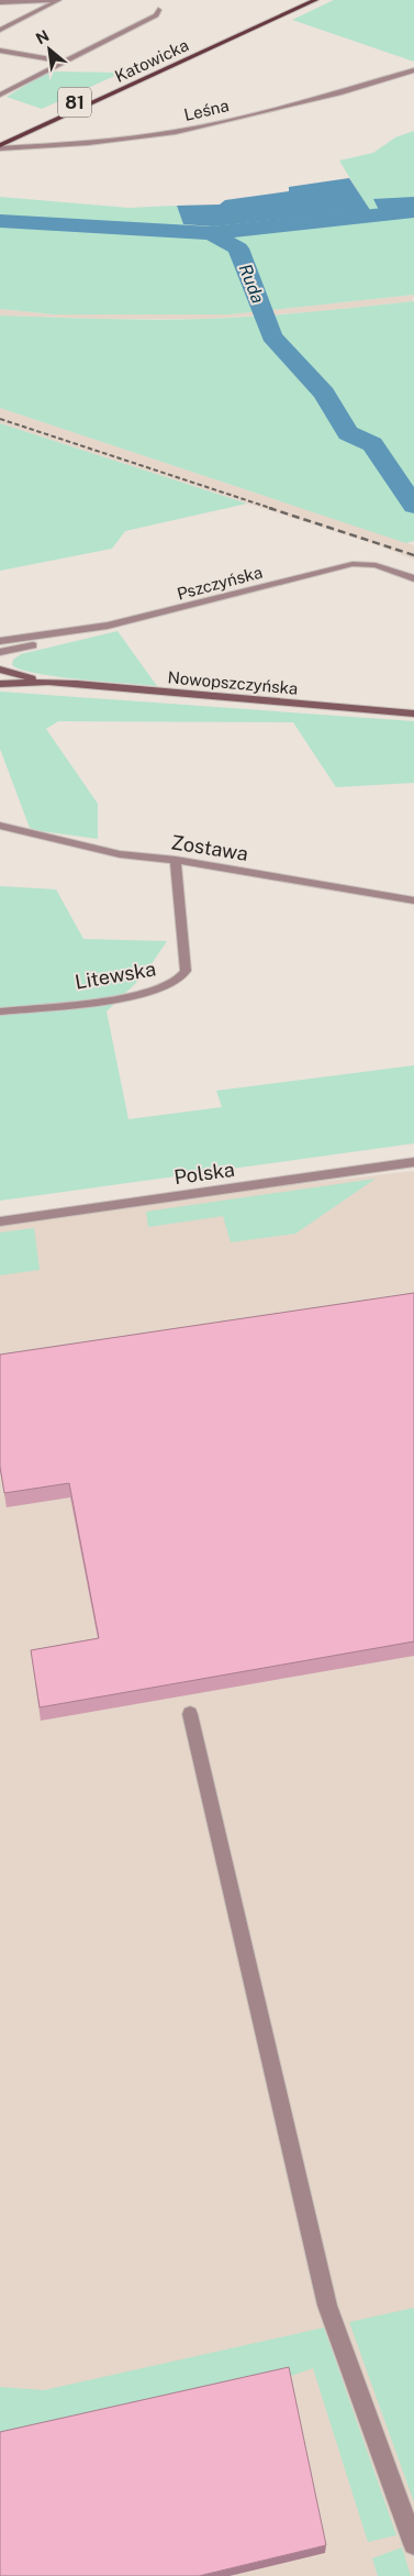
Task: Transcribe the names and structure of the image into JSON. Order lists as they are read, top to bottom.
{
  "streets": {
    "main road": ["Katowicka", "81", "Nowopszczyńska"],
    "street": [
      "Leśna",
      "Pszczyńska",
      "Zostawa",
      "Litewska",
      "Polska"
    ]
  },
  "crossings": [
    ["Katowicka", "Leśna"],
    ["Zostawa", "Litewska"]
  ],
  "water": ["Ruda"],
  "north": "top left"
}
